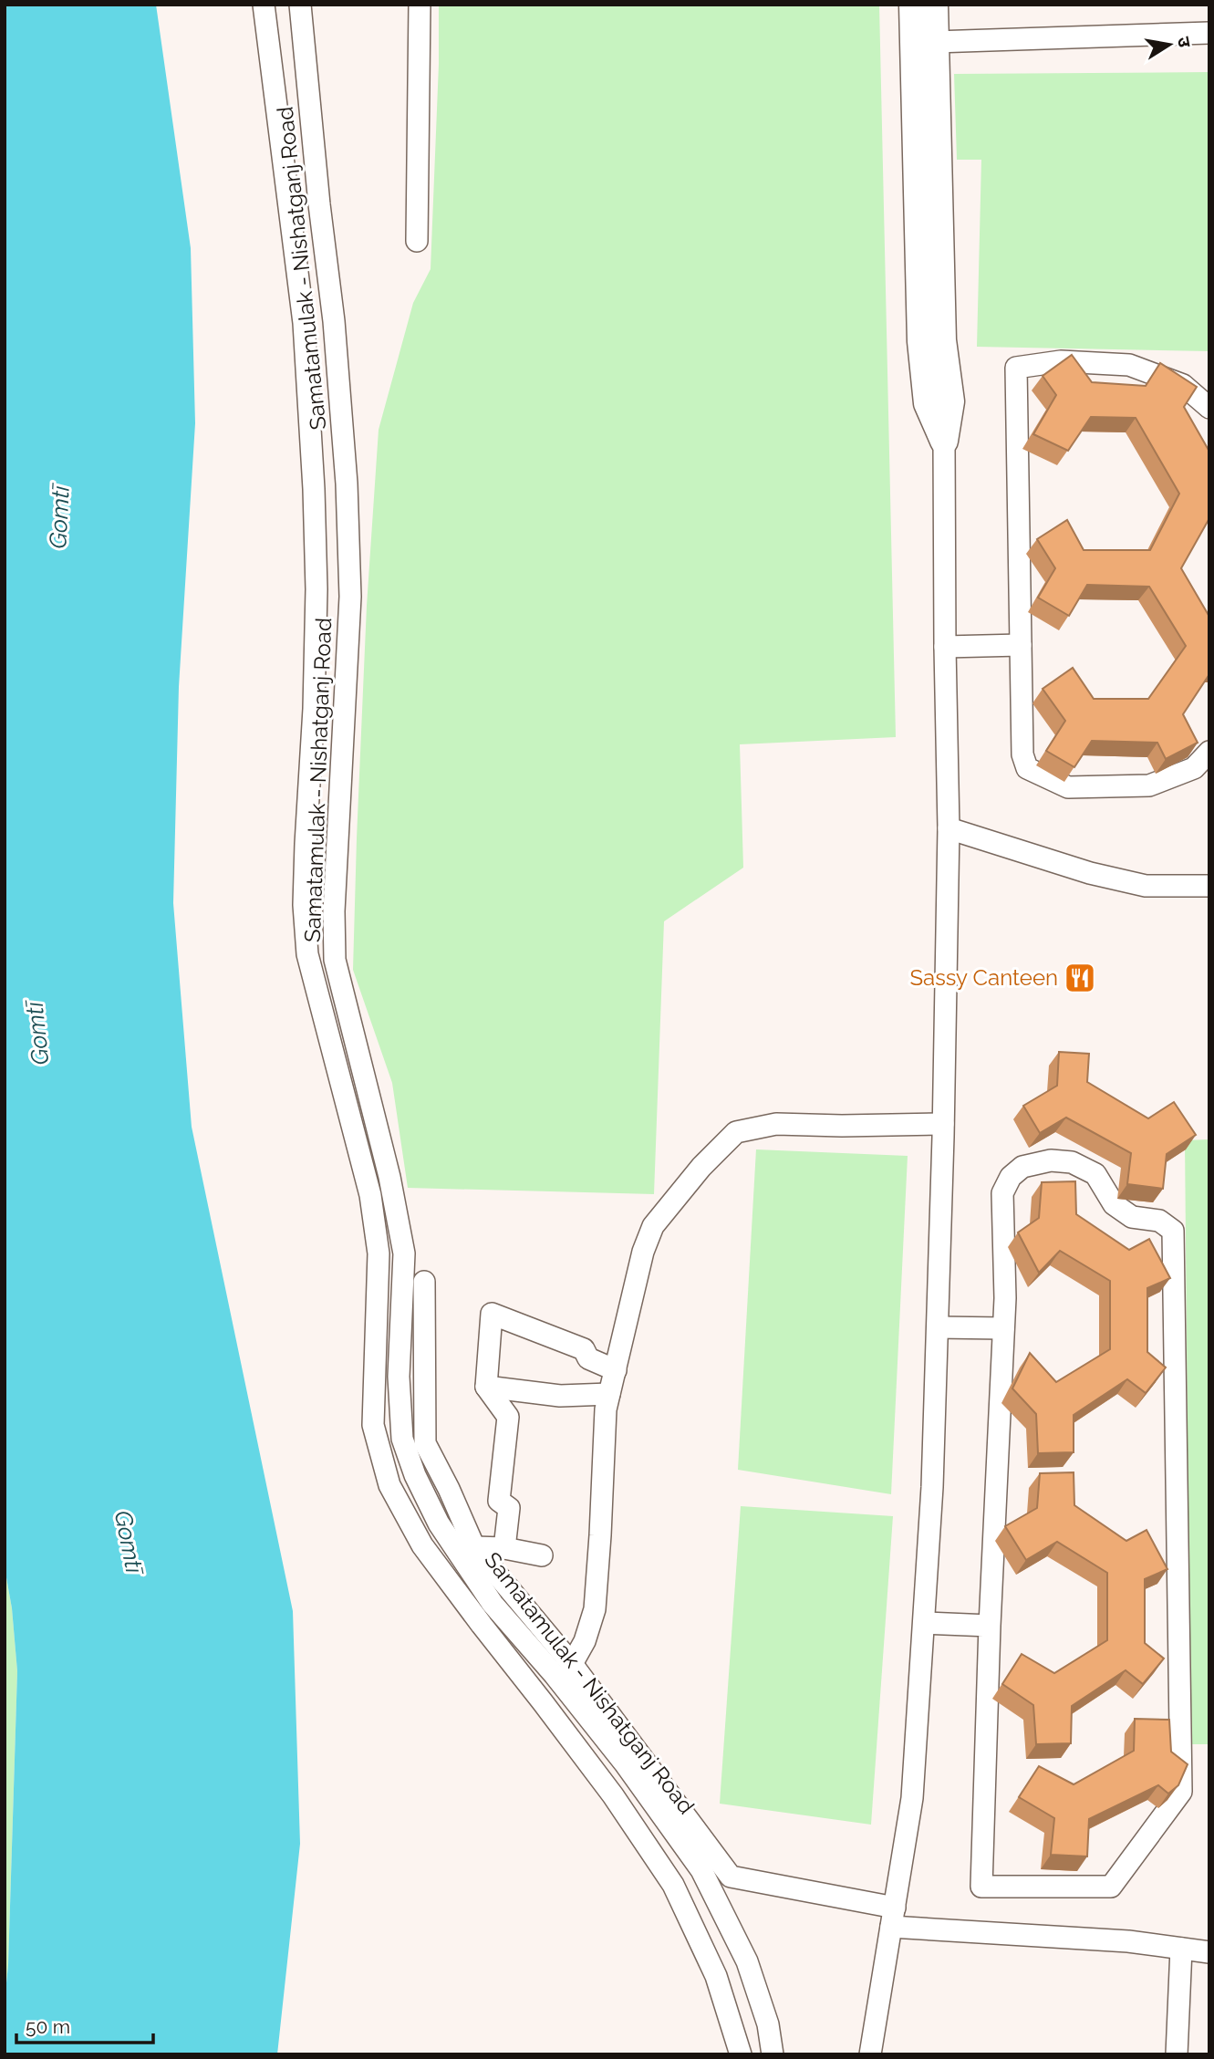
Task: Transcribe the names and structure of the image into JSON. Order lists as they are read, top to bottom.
{
  "streets": {
    "street": ["Samatamulak - Nishatganj Road"]
  },
  "water": ["Gomtī"],
  "places": {
    "restaurant": ["Sassy Canteen"]
  },
  "scale_bar": "50 m",
  "north": "right"
}
